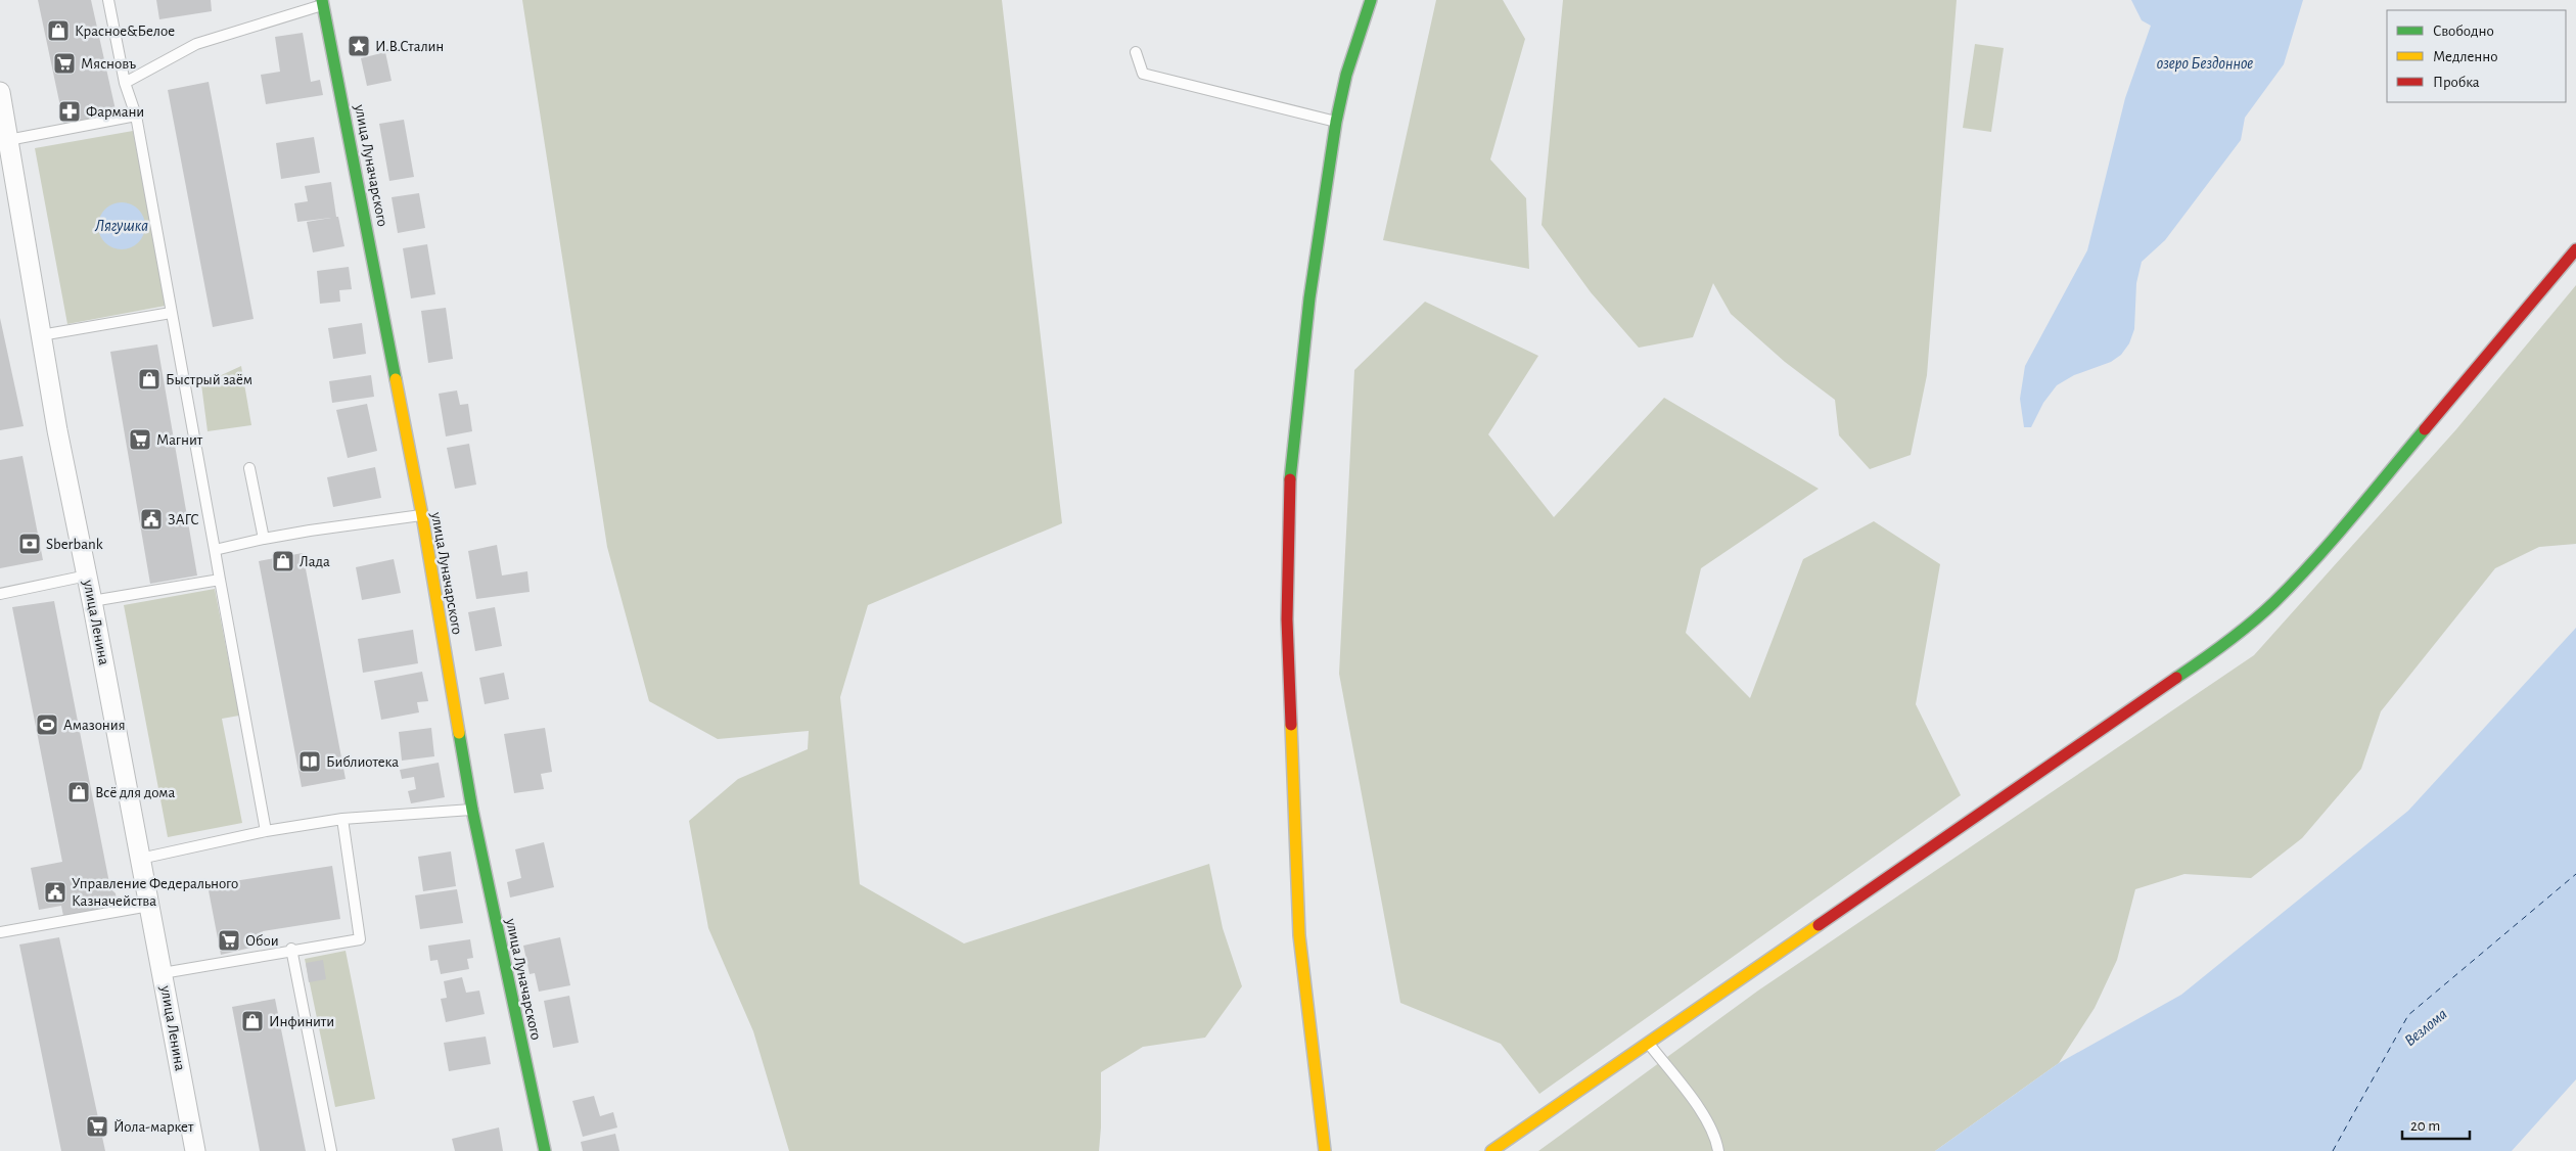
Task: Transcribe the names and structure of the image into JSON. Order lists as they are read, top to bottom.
{
  "streets": {
    "street": ["улица Луначарского", "улица Ленина"]
  },
  "water": ["озеро Бездонное", "Лягушка", "Везлома"],
  "places": {
    "shop": [
      "Красное&Белое",
      "Быстрый заём",
      "Лада",
      "Всё для дома",
      "Инфинити"
    ],
    "place": ["И.В.Сталин"],
    "supermarket": [
      "Мясновъ",
      "Магнит",
      "Обои",
      "Йола-маркет"
    ],
    "pharmacy": ["Фармани"],
    "public building": ["ЗАГС", "Управление Федерального Казначейства"],
    "bank": ["Sberbank"],
    "sports": ["Амазония"],
    "library": ["Библиотека"]
  },
  "legend": ["Свободно", "Медленно", "Пробка"],
  "scale_bar": "20 m"
}
